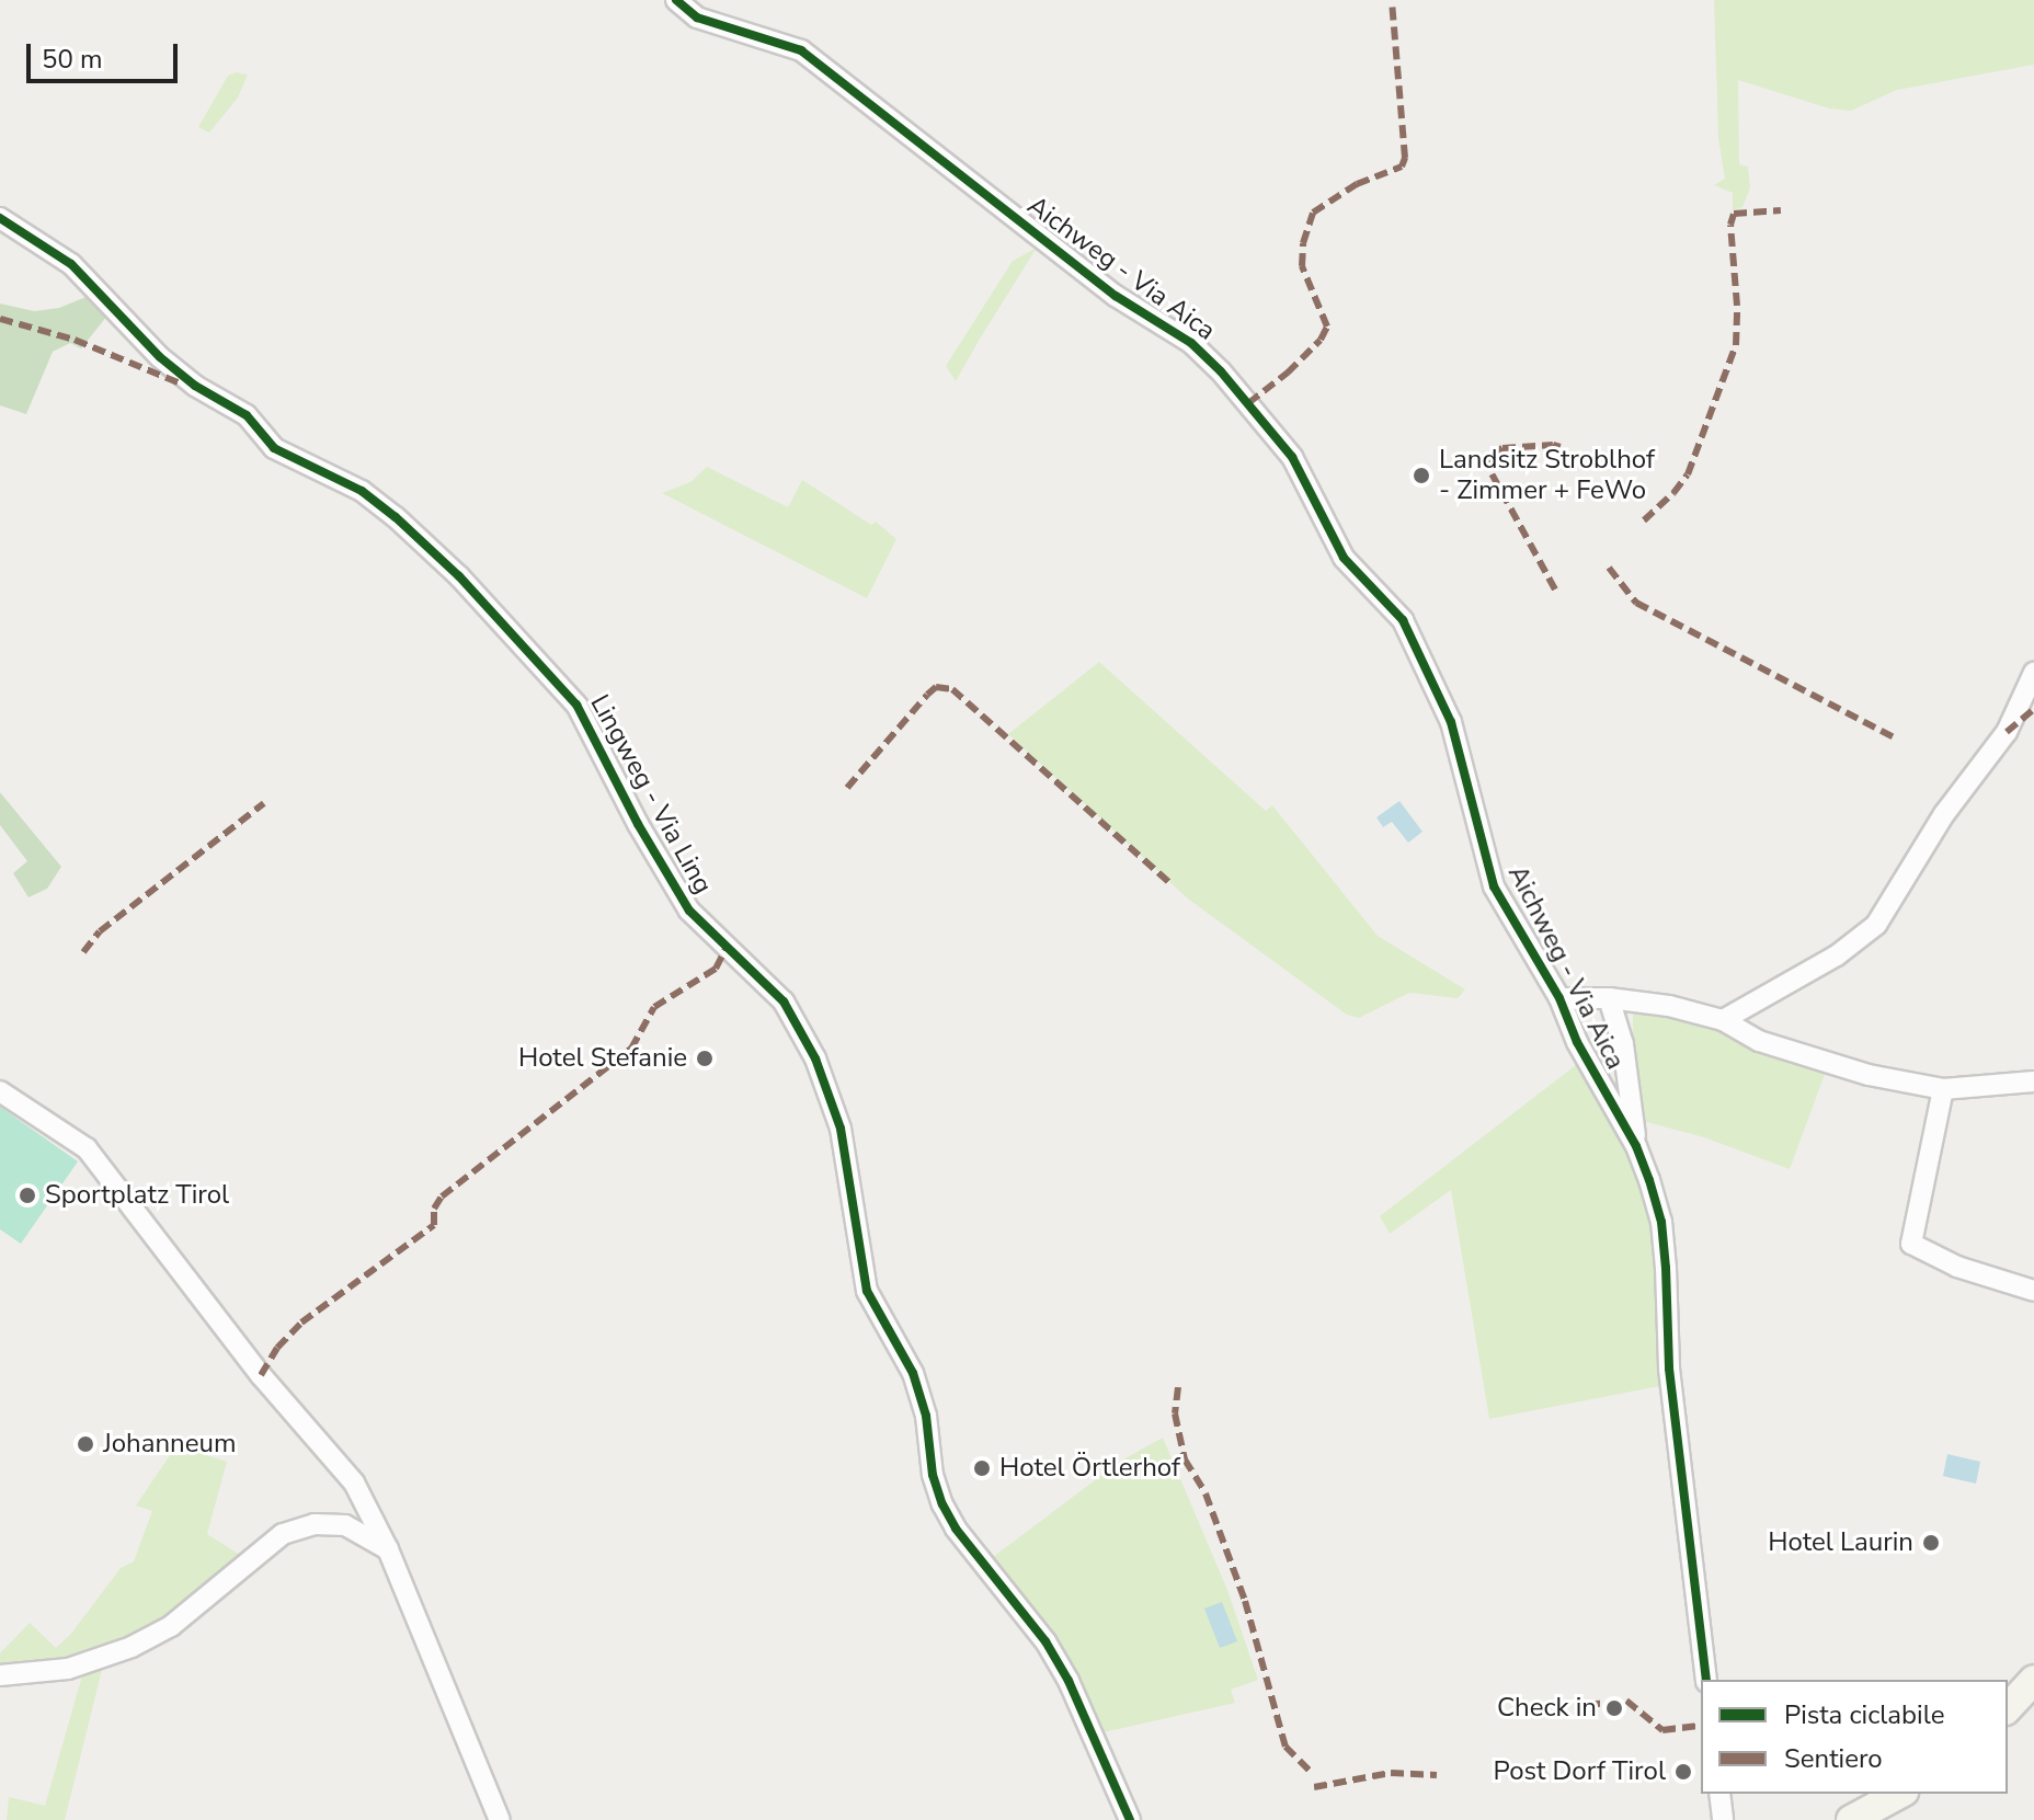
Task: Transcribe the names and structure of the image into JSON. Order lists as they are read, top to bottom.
{
  "streets": {
    "street": ["Aichweg - Via Aica", "Lingweg - Via Ling"]
  },
  "places": [
    "Landsitz Stroblhof - Zimmer + FeWo",
    "Hotel Stefanie",
    "Sportplatz Tirol",
    "Johanneum",
    "Hotel Örtlerhof",
    "Hotel Laurin",
    "Check in",
    "Post Dorf Tirol"
  ],
  "legend": ["Pista ciclabile", "Sentiero"],
  "scale_bar": "50 m"
}
